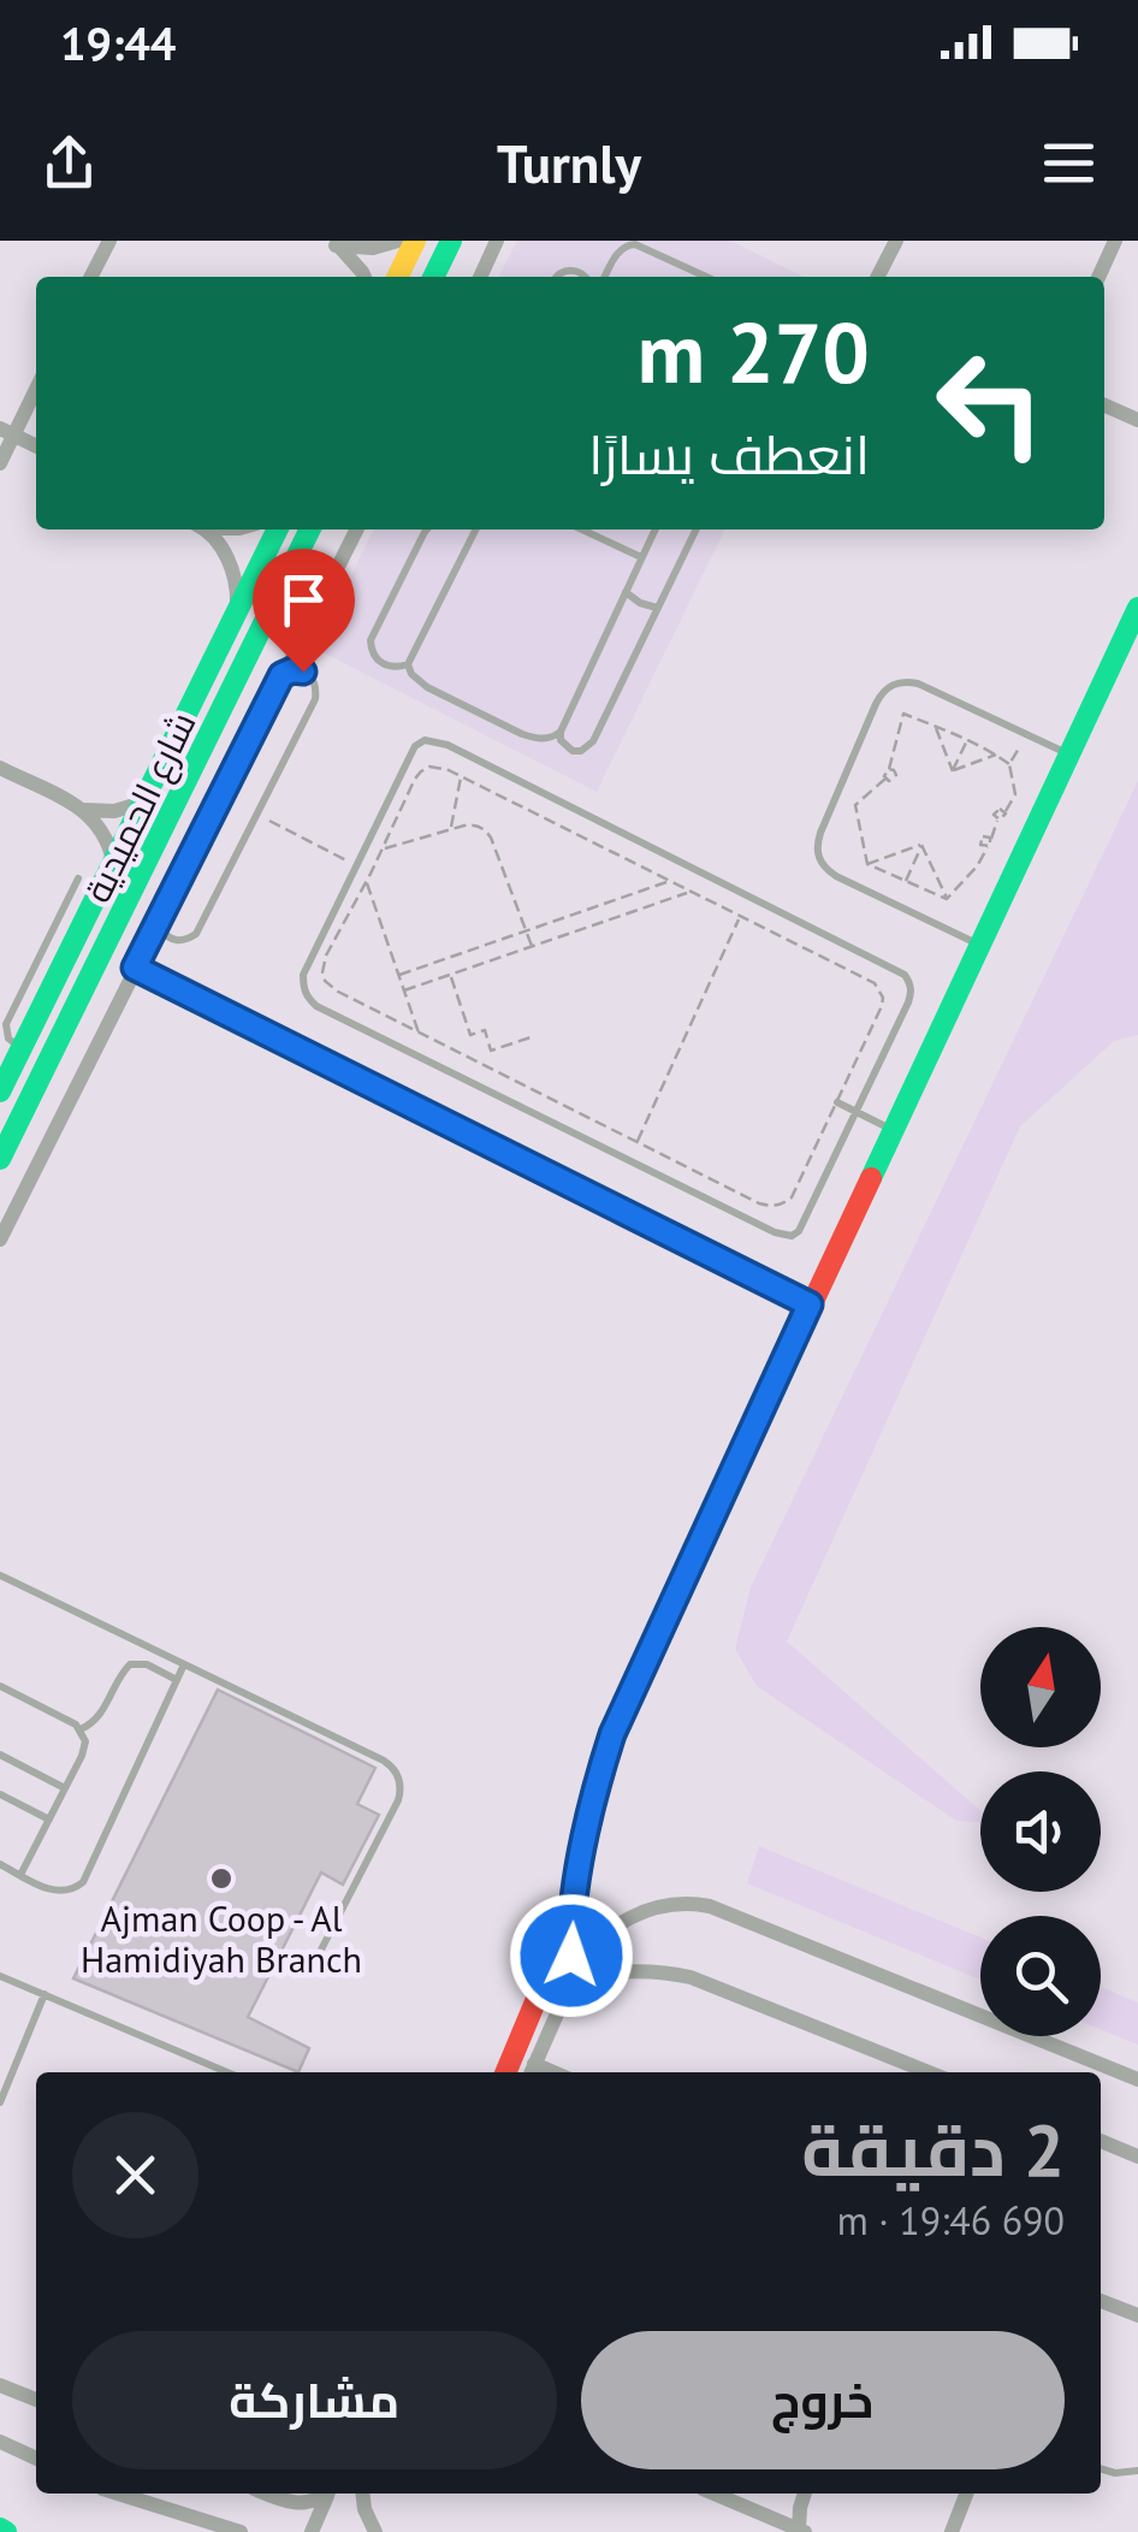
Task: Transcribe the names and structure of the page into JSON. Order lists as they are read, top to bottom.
{
  "streets": {
    "street": ["شارع الحميدية"]
  },
  "places": ["Ajman Coop - Al Hamidiyah Branch"],
  "north": "top",
  "page": {
    "status": "19:44",
    "header": "Turnly",
    "turn": ["270 m", "انعطف يسارًا"],
    "heading": ["2 دقيقة", "690 m · 19:46"],
    "buttons": ["خروج", "مشاركة"]
  }
}
